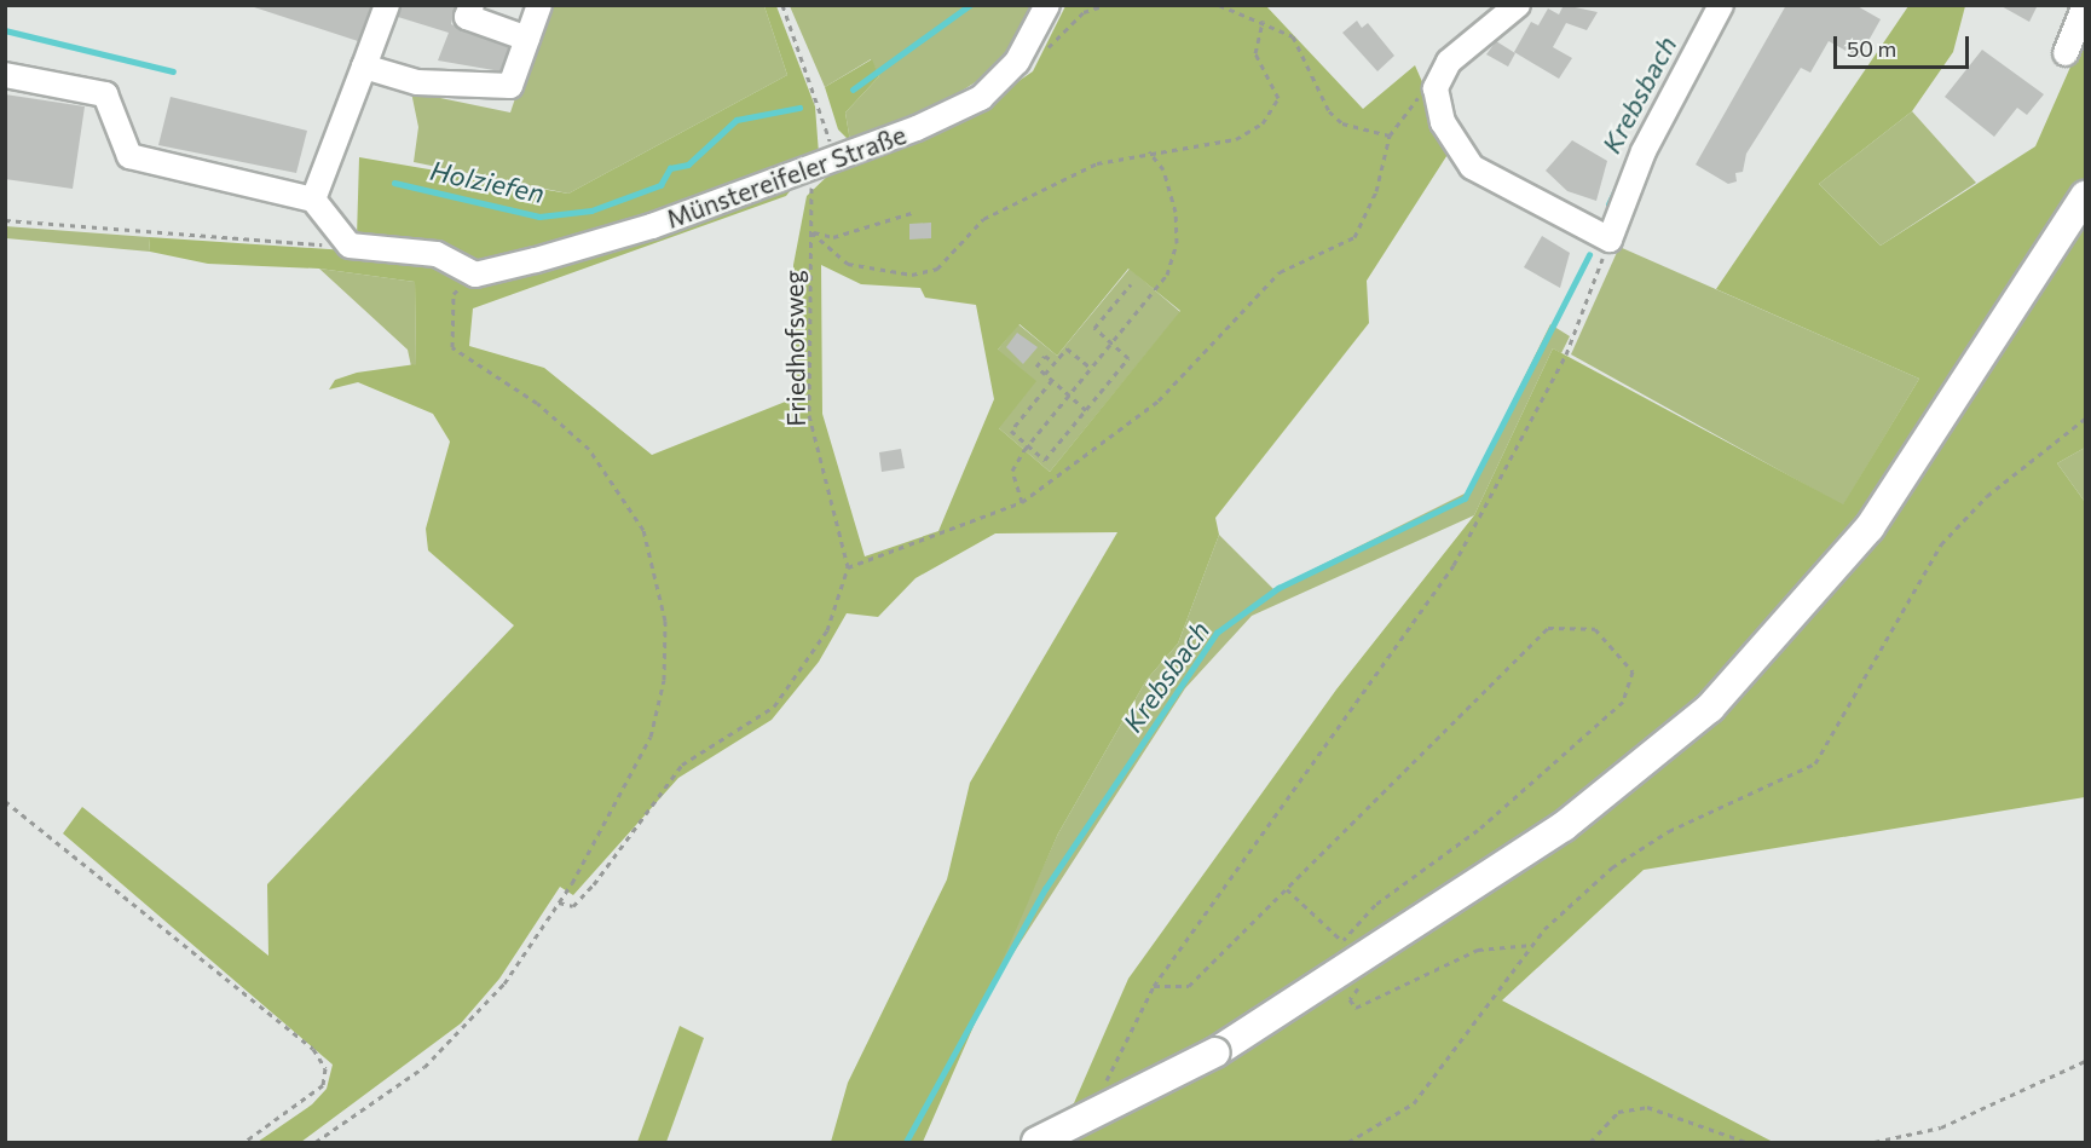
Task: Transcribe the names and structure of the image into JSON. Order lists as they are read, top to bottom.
{
  "streets": {
    "street": ["Münstereifeler Straße"],
    "path": ["Friedhofsweg"]
  },
  "crossings": [
    ["Münstereifeler Straße", "Friedhofsweg"]
  ],
  "water": ["Krebsbach", "Holziefen"],
  "scale_bar": "50 m"
}
